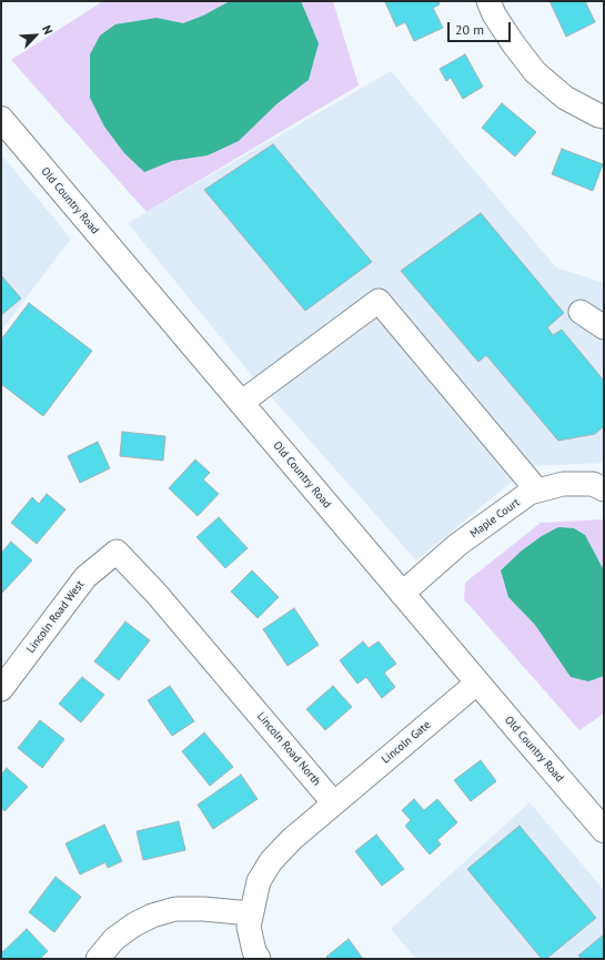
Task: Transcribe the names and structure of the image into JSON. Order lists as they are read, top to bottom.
{
  "streets": {
    "main road": ["Old Country Road"],
    "street": [
      "Maple Court",
      "Lincoln Road West",
      "Lincoln Gate",
      "Lincoln Road North"
    ]
  },
  "crossings": [
    ["Old Country Road", "Maple Court"],
    ["Old Country Road", "Lincoln Gate"],
    ["Lincoln Road West", "Lincoln Road North"],
    ["Lincoln Gate", "Lincoln Road North"]
  ],
  "scale_bar": "20 m",
  "north": "top right"
}
